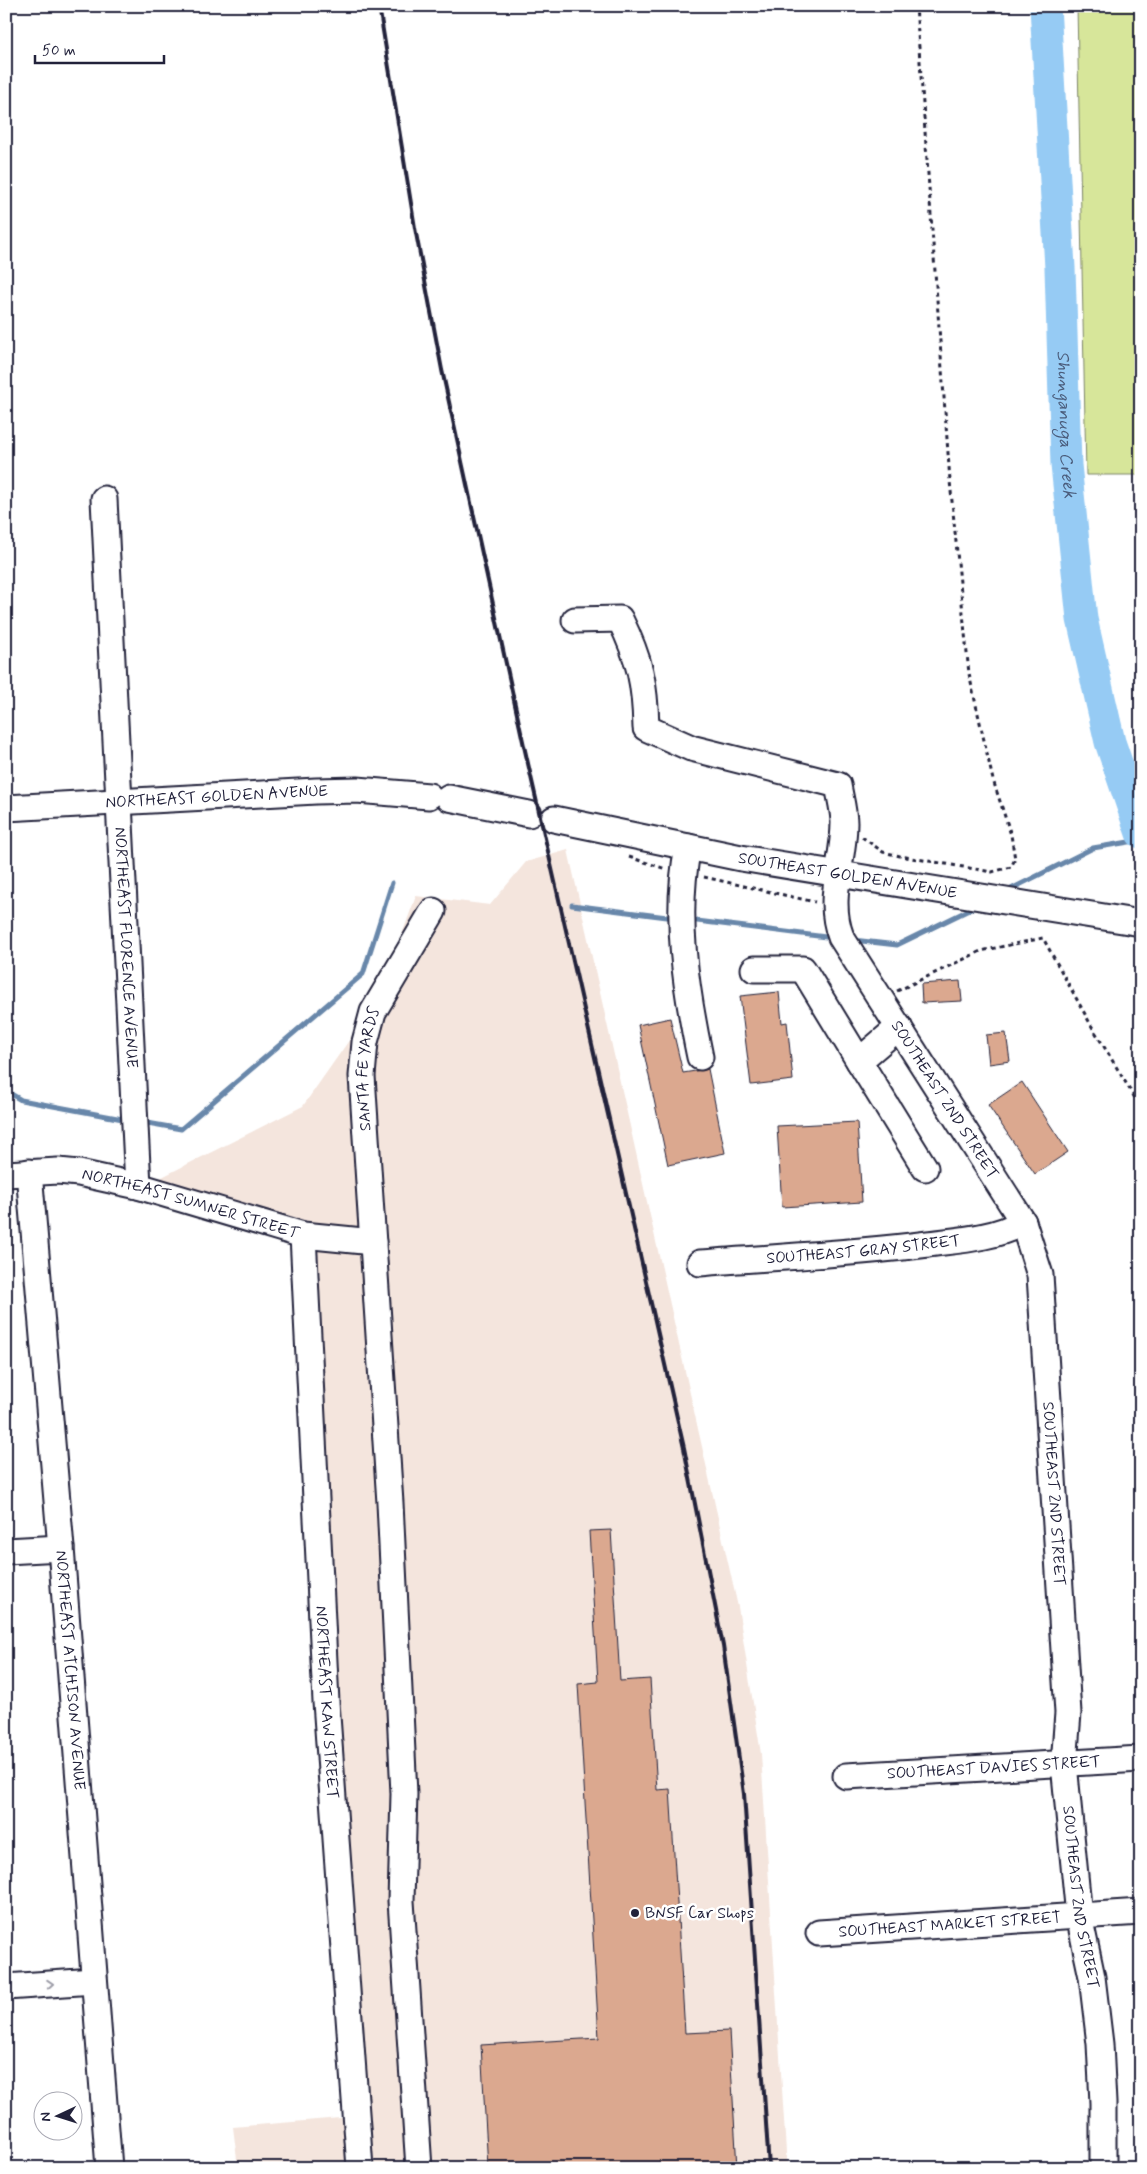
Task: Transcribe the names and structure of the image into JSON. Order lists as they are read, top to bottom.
{
  "streets": {
    "street": [
      "NORTHEAST GOLDEN AVENUE",
      "SOUTHEAST GOLDEN AVENUE",
      "NORTHEAST FLORENCE AVENUE",
      "SANTA FE YARDS",
      "SOUTHEAST 2ND STREET",
      "NORTHEAST SUMNER STREET",
      "SOUTHEAST GRAY STREET",
      "NORTHEAST ATCHISON AVENUE",
      "NORTHEAST KAW STREET",
      "SOUTHEAST DAVIES STREET",
      "SOUTHEAST MARKET STREET"
    ]
  },
  "crossings": [
    ["NORTHEAST GOLDEN AVENUE", "NORTHEAST FLORENCE AVENUE"],
    ["SOUTHEAST GOLDEN AVENUE", "SOUTHEAST 2ND STREET"],
    ["NORTHEAST FLORENCE AVENUE", "NORTHEAST SUMNER STREET"],
    ["SANTA FE YARDS", "NORTHEAST SUMNER STREET"],
    ["SOUTHEAST 2ND STREET", "SOUTHEAST GRAY STREET"],
    ["SOUTHEAST 2ND STREET", "SOUTHEAST DAVIES STREET"],
    ["SOUTHEAST 2ND STREET", "SOUTHEAST MARKET STREET"],
    ["NORTHEAST SUMNER STREET", "NORTHEAST ATCHISON AVENUE"],
    ["NORTHEAST SUMNER STREET", "NORTHEAST KAW STREET"]
  ],
  "water": ["Shunganuga Creek"],
  "places": ["BNSF Car Shops"],
  "scale_bar": "50 m",
  "north": "left"
}
